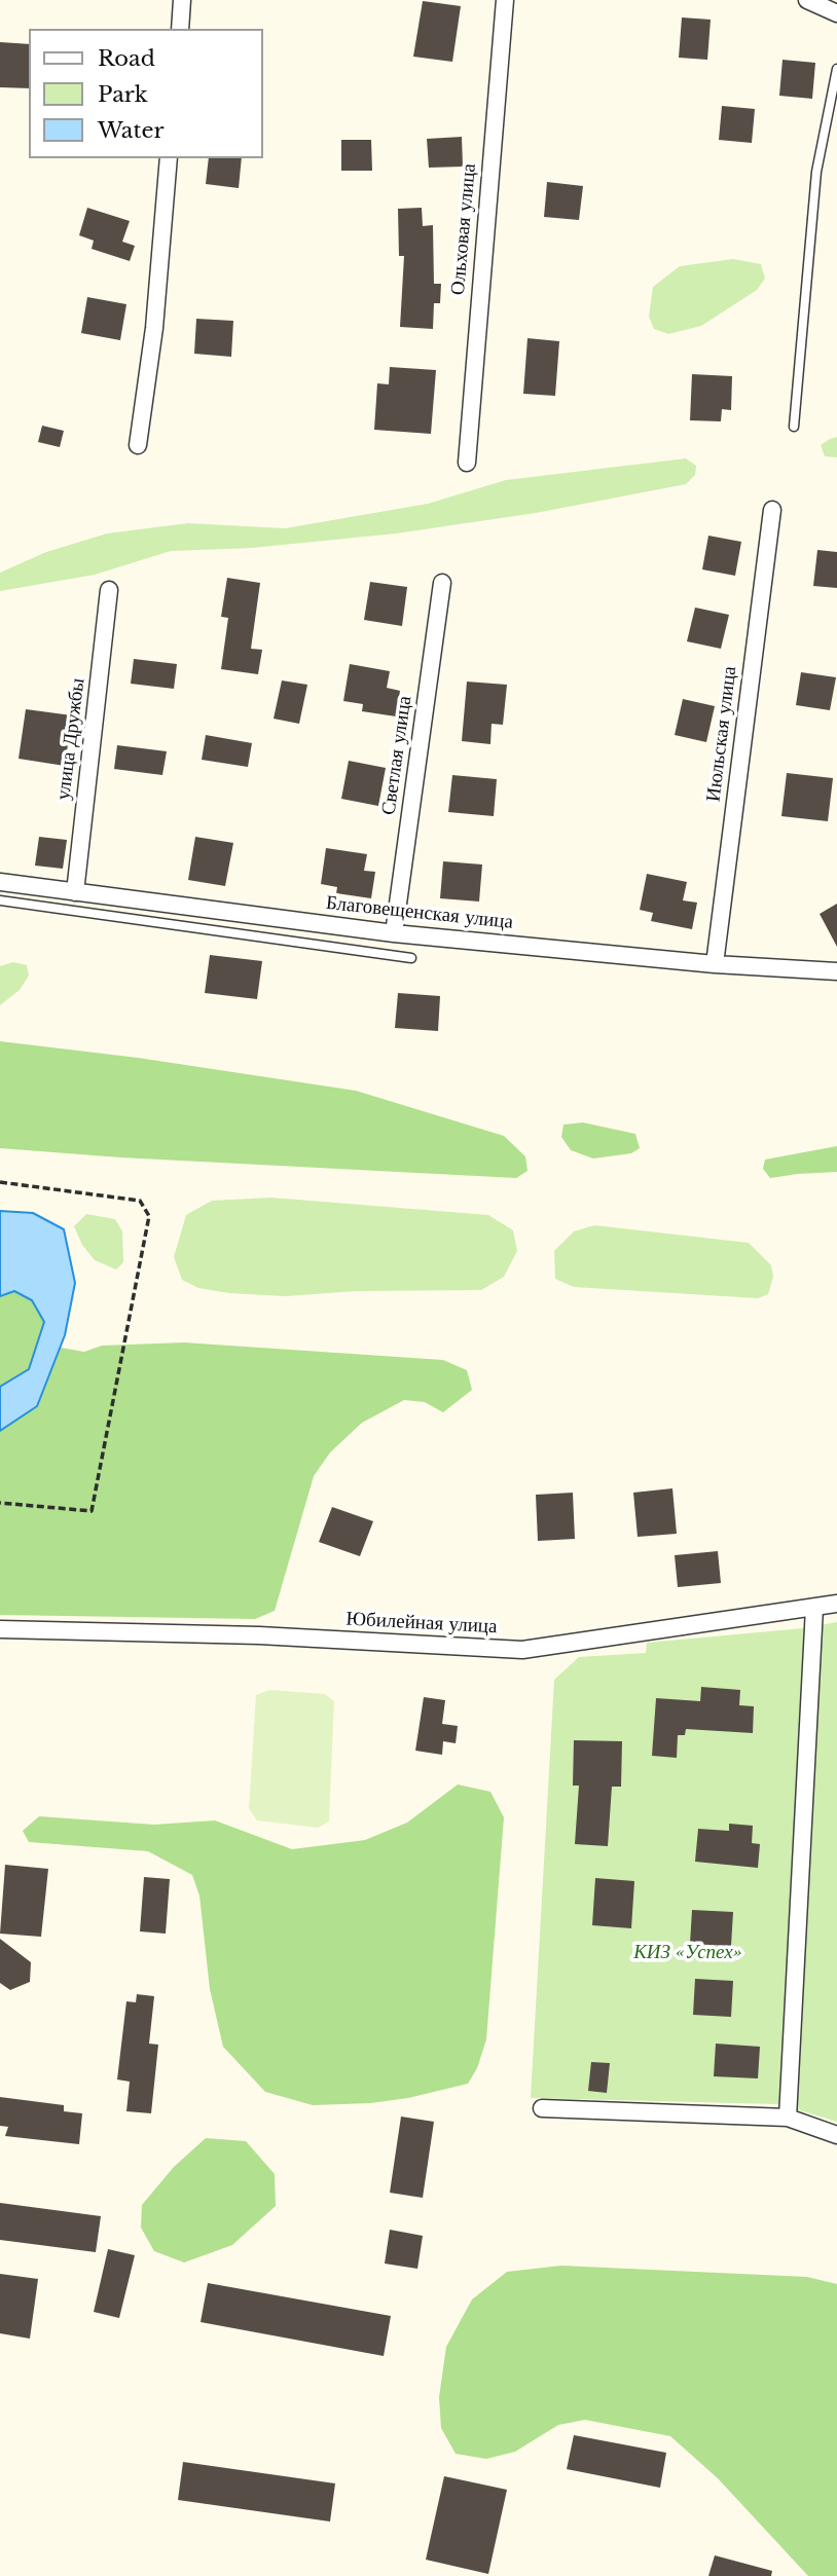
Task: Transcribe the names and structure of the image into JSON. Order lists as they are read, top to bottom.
{
  "streets": {
    "street": [
      "Ольховая улица",
      "Июльская улица",
      "улица Дружбы",
      "Светлая улица",
      "Благовещенская улица",
      "Юбилейная улица"
    ]
  },
  "crossings": [
    ["Июльская улица", "Благовещенская улица"],
    ["улица Дружбы", "Благовещенская улица"],
    ["Светлая улица", "Благовещенская улица"]
  ],
  "parks": ["КИЗ «Успех»"],
  "legend": ["Road", "Park", "Water"]
}
